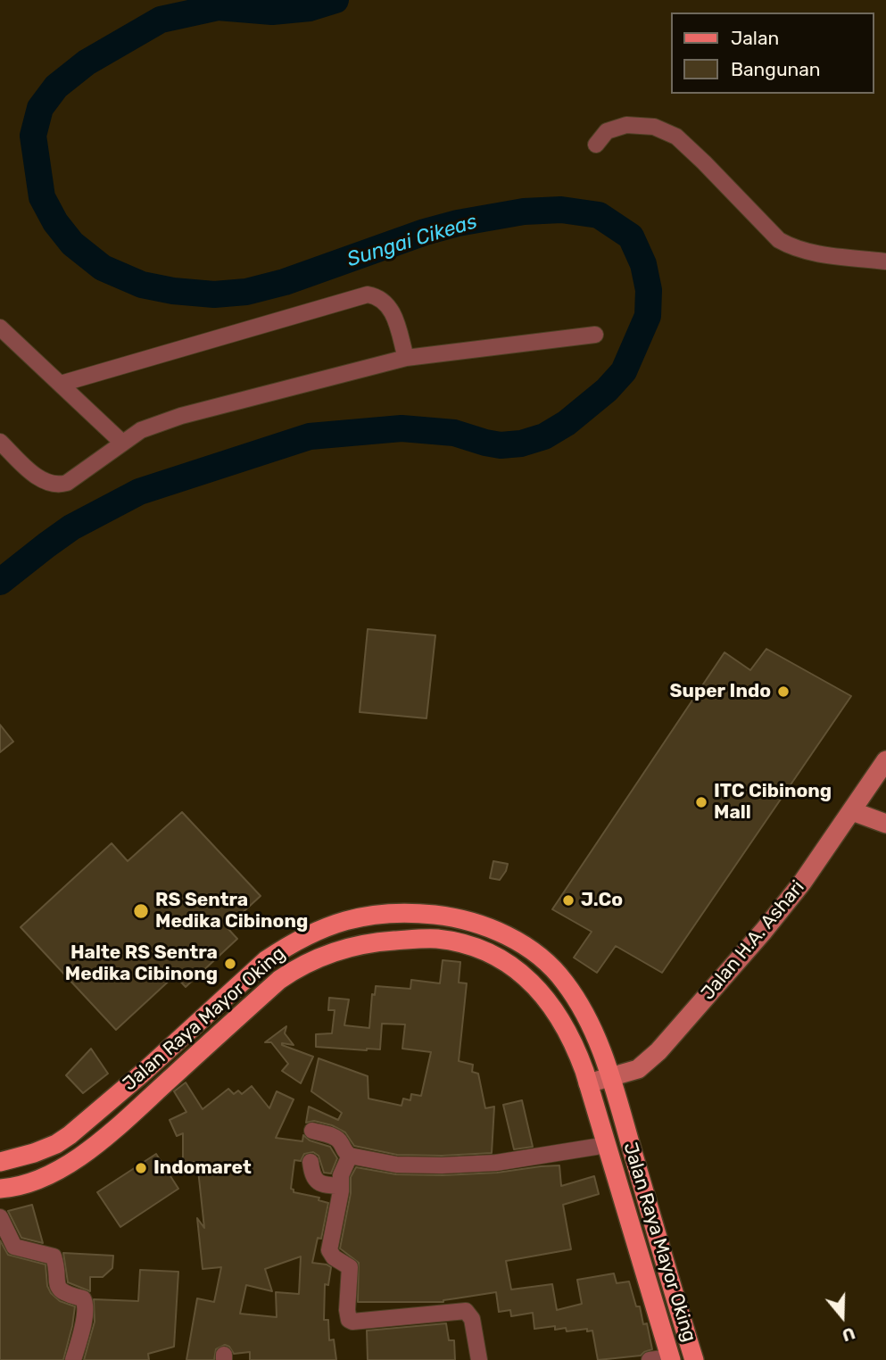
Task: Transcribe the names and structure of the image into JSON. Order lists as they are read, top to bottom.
{
  "streets": {
    "main road": ["Jalan Raya Mayor Oking"],
    "street": ["Jalan H.A. Ashari"]
  },
  "crossings": [
    ["Jalan H.A. Ashari", "Jalan Raya Mayor Oking"]
  ],
  "water": ["Sungai Cikeas"],
  "places": [
    "Super Indo",
    "ITC Cibinong Mall",
    "J.Co",
    "RS Sentra Medika Cibinong",
    "Halte RS Sentra Medika Cibinong",
    "Indomaret"
  ],
  "legend": ["Jalan", "Bangunan"],
  "north": "bottom"
}
